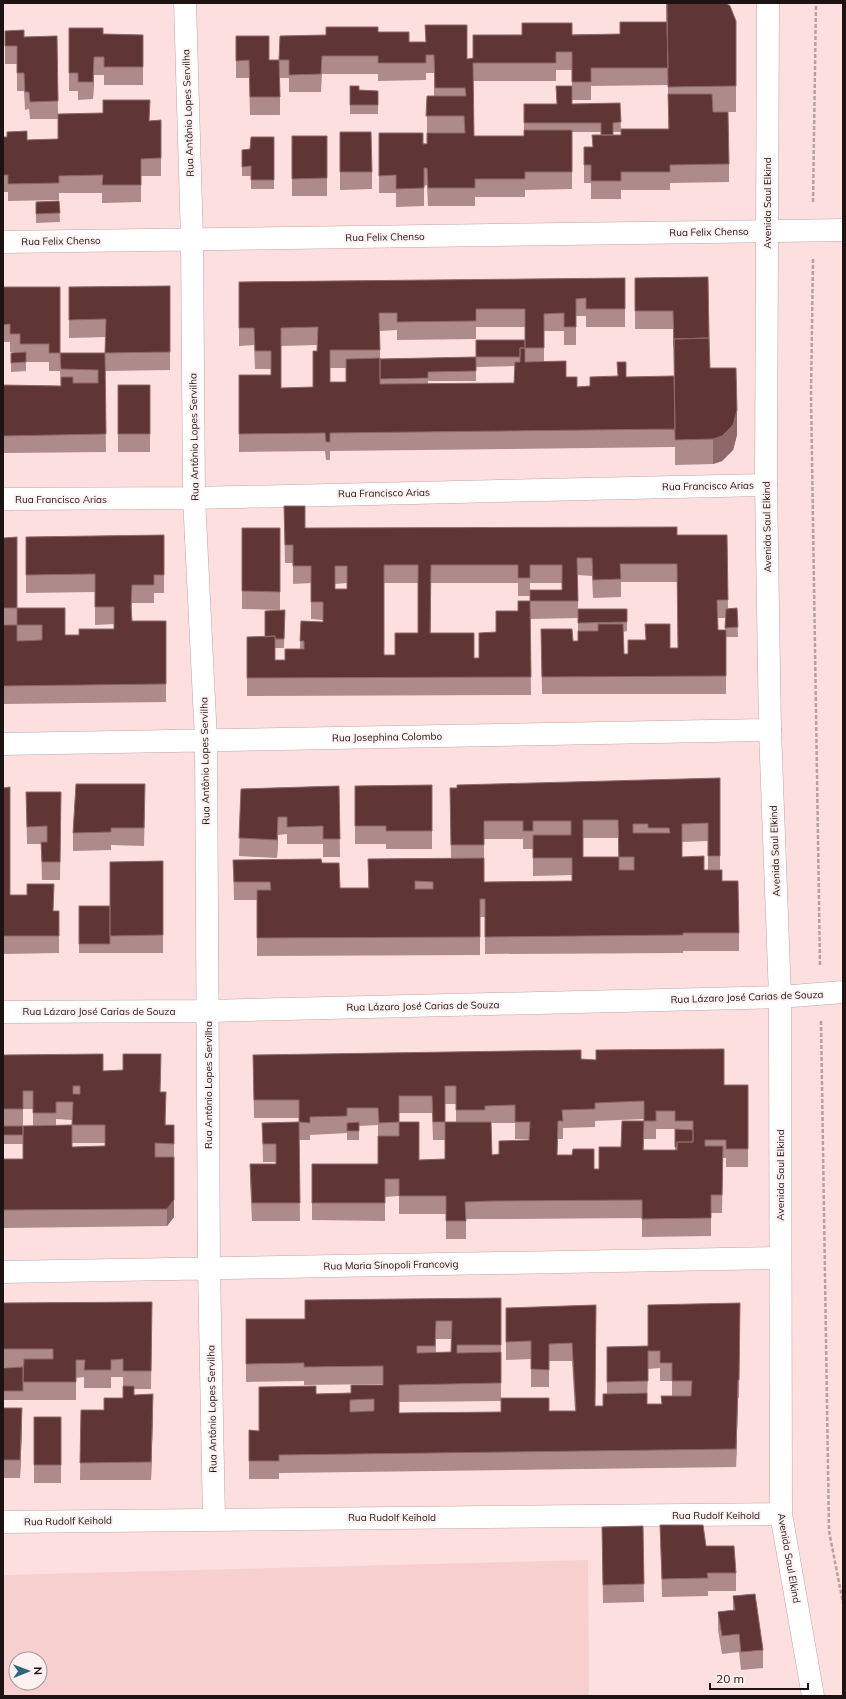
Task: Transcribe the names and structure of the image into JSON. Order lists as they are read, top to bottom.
{
  "streets": {
    "street": [
      "Rua Antônio Lopes Servilha",
      "Avenida Saul Elkind",
      "Rua Felix Chenso",
      "Rua Francisco Arias",
      "Rua Josephina Colombo",
      "Rua Lázaro José Carias de Souza",
      "Rua Maria Sinopoli Francovig",
      "Rua Rudolf Keihold"
    ]
  },
  "crossings": [
    ["Rua Antônio Lopes Servilha", "Rua Felix Chenso"],
    ["Rua Antônio Lopes Servilha", "Rua Francisco Arias"],
    ["Rua Antônio Lopes Servilha", "Rua Josephina Colombo"],
    ["Rua Antônio Lopes Servilha", "Rua Lázaro José Carias de Souza"],
    ["Rua Antônio Lopes Servilha", "Rua Maria Sinopoli Francovig"],
    ["Rua Antônio Lopes Servilha", "Rua Rudolf Keihold"],
    ["Avenida Saul Elkind", "Rua Felix Chenso"],
    ["Avenida Saul Elkind", "Rua Francisco Arias"],
    ["Avenida Saul Elkind", "Rua Josephina Colombo"],
    ["Avenida Saul Elkind", "Rua Lázaro José Carias de Souza"],
    ["Avenida Saul Elkind", "Rua Maria Sinopoli Francovig"],
    ["Avenida Saul Elkind", "Rua Rudolf Keihold"]
  ],
  "scale_bar": "20 m",
  "north": "right"
}
